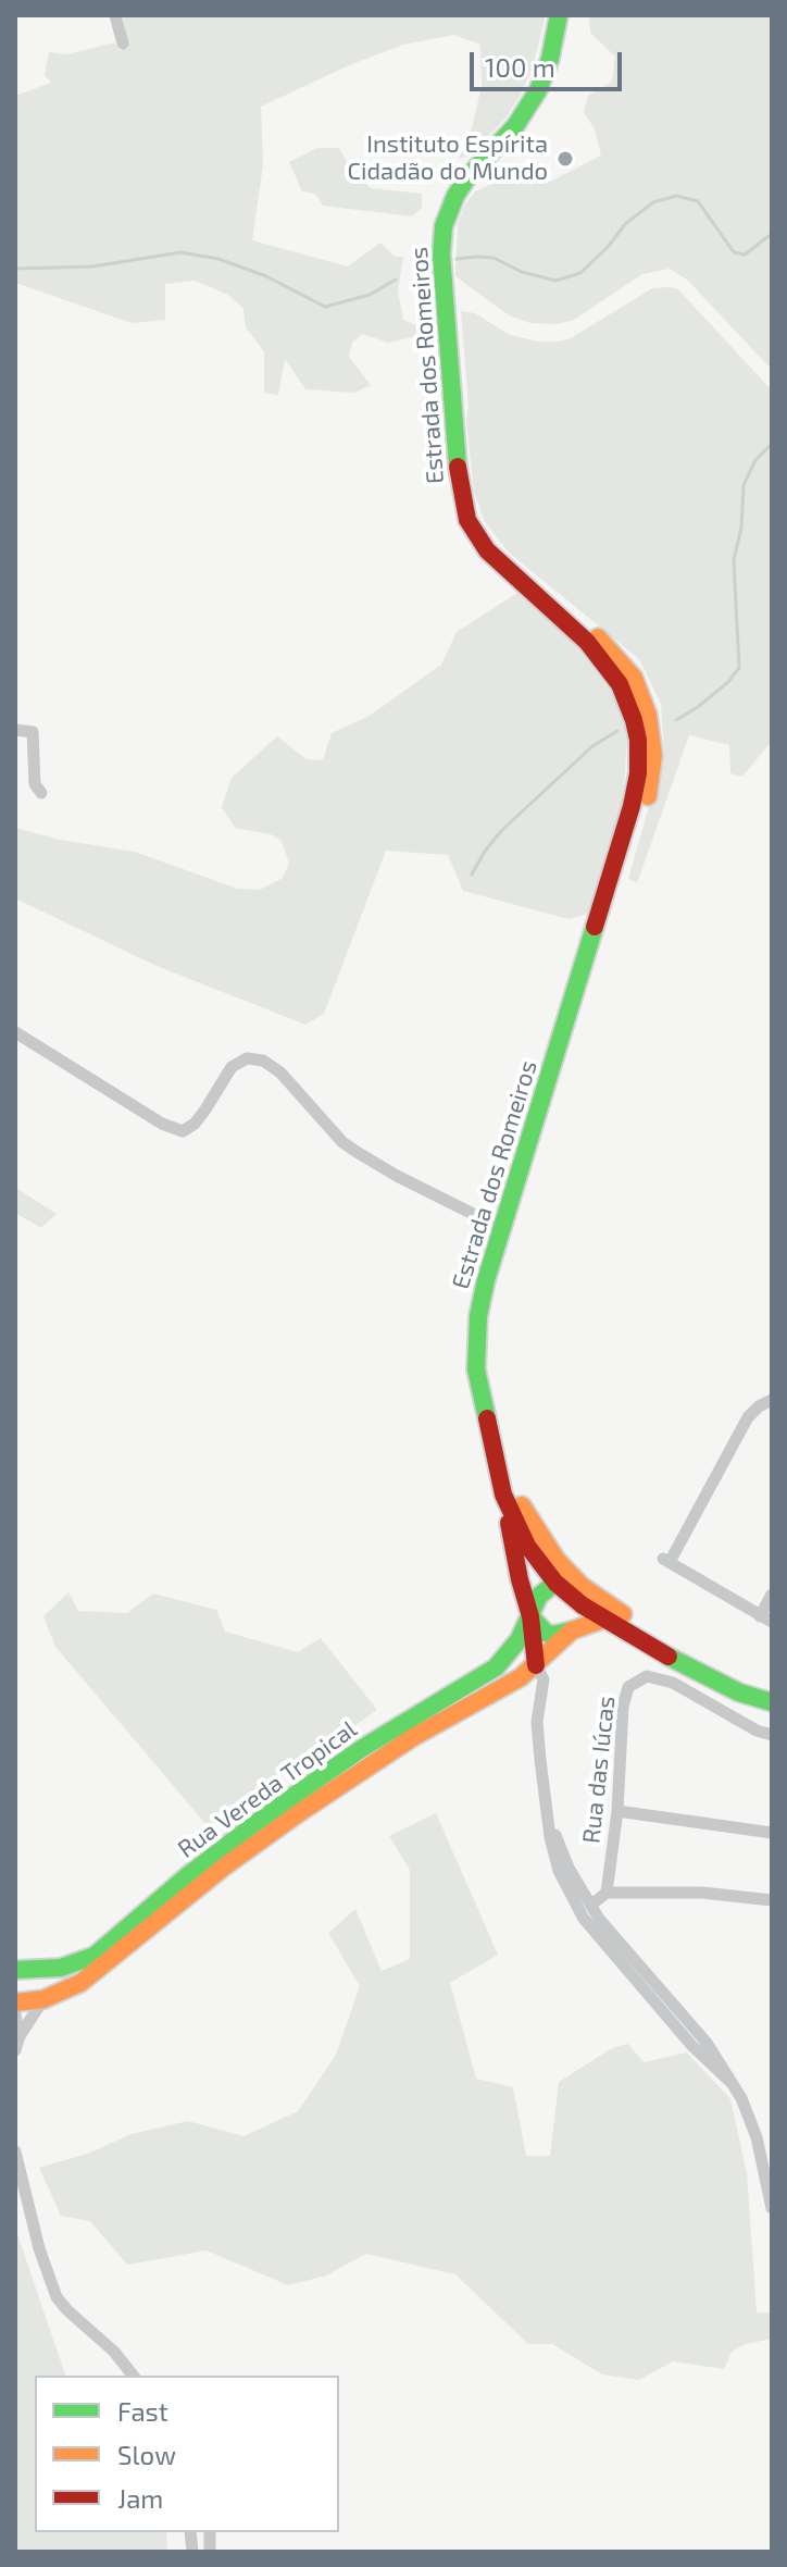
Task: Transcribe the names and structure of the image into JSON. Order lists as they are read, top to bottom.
{
  "streets": {
    "main road": ["Estrada dos Romeiros", "Rua Vereda Tropical"],
    "street": ["Rua das Iúcas"]
  },
  "crossings": [
    ["Estrada dos Romeiros", "Rua Vereda Tropical"]
  ],
  "places": ["Instituto Espírita Cidadão do Mundo"],
  "legend": ["Fast", "Slow", "Jam"],
  "scale_bar": "100 m"
}
